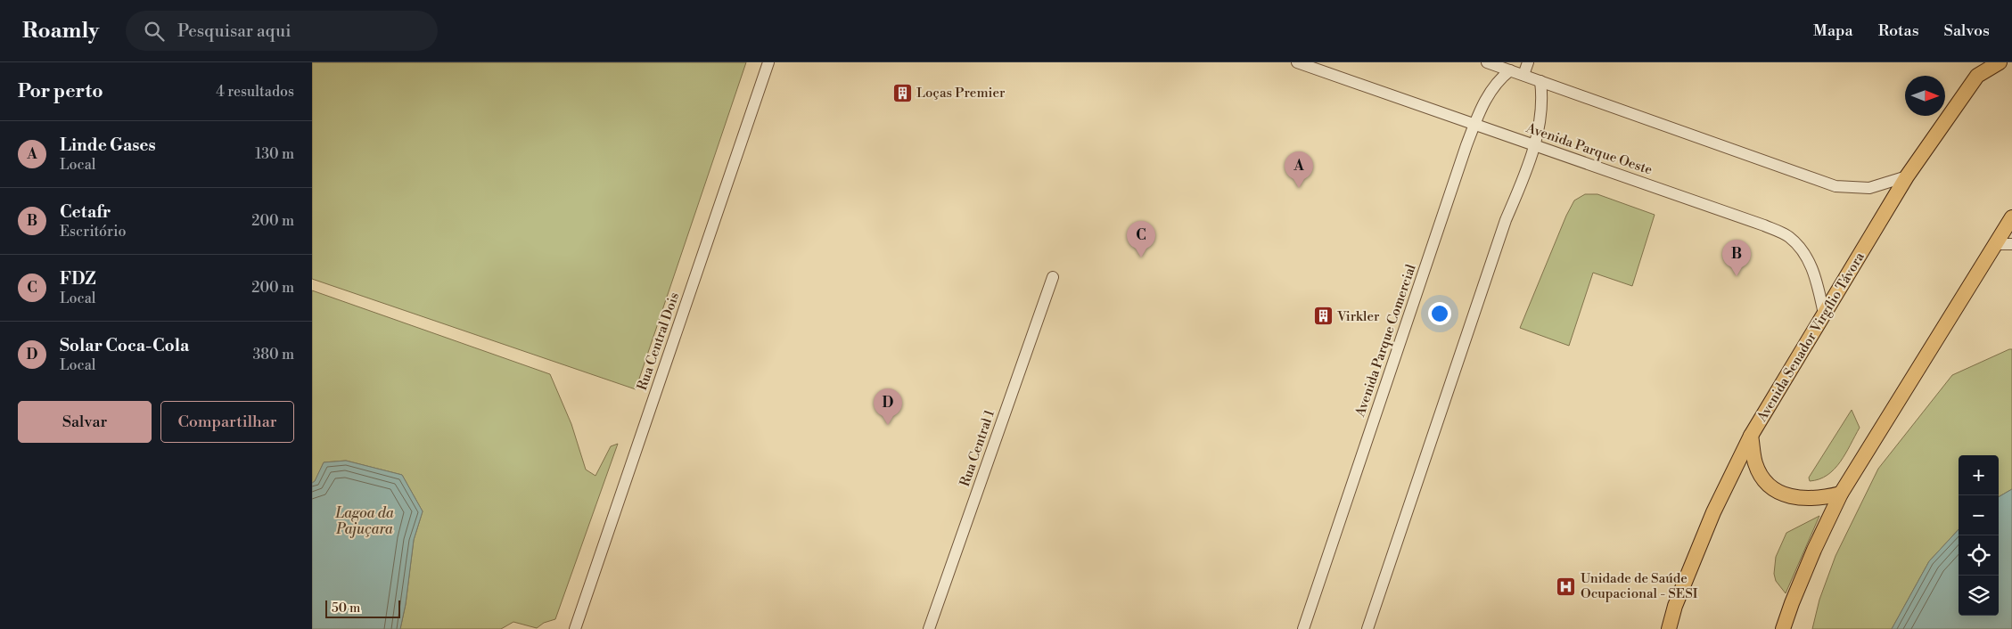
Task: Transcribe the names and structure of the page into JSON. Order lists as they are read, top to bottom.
{
  "streets": {
    "main road": ["Avenida Senador Virgílio Távora"],
    "street": [
      "Avenida Parque Oeste",
      "Avenida Parque Comercial",
      "Rua Central Dois",
      "Rua Central 1"
    ]
  },
  "crossings": [
    ["Avenida Parque Oeste", "Avenida Senador Virgílio Távora"],
    ["Avenida Parque Oeste", "Avenida Parque Comercial"]
  ],
  "water": ["Lagoa da Pajuçara"],
  "places": {
    "building": ["Loças Premier", "Virkler"],
    "hospital": ["Unidade de Saúde Ocupacional - SESI"]
  },
  "scale_bar": "50 m",
  "north": "right",
  "page": {
    "header": "Roamly",
    "search": "Pesquisar aqui",
    "nav": ["Mapa", "Rotas", "Salvos"],
    "heading": ["Por perto", "4 resultados"],
    "list": [
      {
        "mark": "A",
        "name": "Linde Gases",
        "note": "Local",
        "value": "130 m"
      },
      {
        "mark": "B",
        "name": "Cetafr",
        "note": "Escritório",
        "value": "200 m"
      },
      {
        "mark": "C",
        "name": "FDZ",
        "note": "Local",
        "value": "200 m"
      },
      {
        "mark": "D",
        "name": "Solar Coca-Cola",
        "note": "Local",
        "value": "380 m"
      }
    ],
    "pins": [
      "A",
      "C",
      "B",
      "D"
    ],
    "buttons": ["Salvar", "Compartilhar"],
    "map_buttons": ["+", "−"],
    "scale": "50 m"
  }
}
